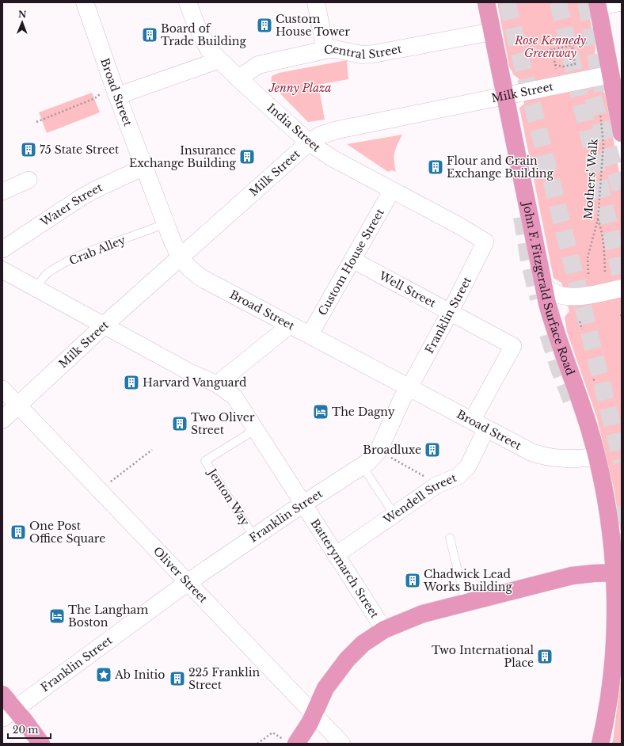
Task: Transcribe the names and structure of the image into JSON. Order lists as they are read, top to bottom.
{
  "streets": {
    "main road": [
      "Central Street",
      "Broad Street",
      "Milk Street",
      "India Street",
      "John F. Fitzgerald Surface Road",
      "Franklin Street"
    ],
    "street": [
      "Water Street",
      "Custom House Street",
      "Well Street",
      "Wendell Street",
      "Batterymarch Street",
      "Oliver Street"
    ],
    "lane": ["Crab Alley", "Jenton Way"],
    "path": ["Mothers' Walk"]
  },
  "crossings": [
    ["Central Street", "India Street"],
    ["Central Street", "John F. Fitzgerald Surface Road"],
    ["Broad Street", "Milk Street"],
    ["Broad Street", "Water Street"],
    ["Broad Street", "Crab Alley"],
    ["Broad Street", "Custom House Street"],
    ["Broad Street", "John F. Fitzgerald Surface Road"],
    ["Broad Street", "Franklin Street"],
    ["Broad Street", "Wendell Street"],
    ["Milk Street", "India Street"],
    ["Milk Street", "John F. Fitzgerald Surface Road"],
    ["Milk Street", "Batterymarch Street"],
    ["Milk Street", "Oliver Street"],
    ["India Street", "Custom House Street"],
    ["India Street", "Franklin Street"],
    ["Crab Alley", "Batterymarch Street"],
    ["Custom House Street", "Well Street"],
    ["Well Street", "Franklin Street"],
    ["Well Street", "Wendell Street"],
    ["Franklin Street", "Jenton Way"],
    ["Franklin Street", "Batterymarch Street"],
    ["Franklin Street", "Oliver Street"],
    ["Jenton Way", "Batterymarch Street"],
    ["Wendell Street", "Batterymarch Street"]
  ],
  "parks": ["Rose Kennedy Greenway", "Jenny Plaza"],
  "places": {
    "building": [
      "Custom House Tower",
      "Board of Trade Building",
      "75 State Street",
      "Insurance Exchange Building",
      "Flour and Grain Exchange Building",
      "Harvard Vanguard",
      "Two Oliver Street",
      "Broadluxe",
      "One Post Office Square",
      "Chadwick Lead Works Building",
      "Two International Place",
      "225 Franklin Street"
    ],
    "hotel": ["The Dagny", "The Langham Boston"],
    "place": ["Ab Initio"]
  },
  "scale_bar": "20 m",
  "north": "top"
}
